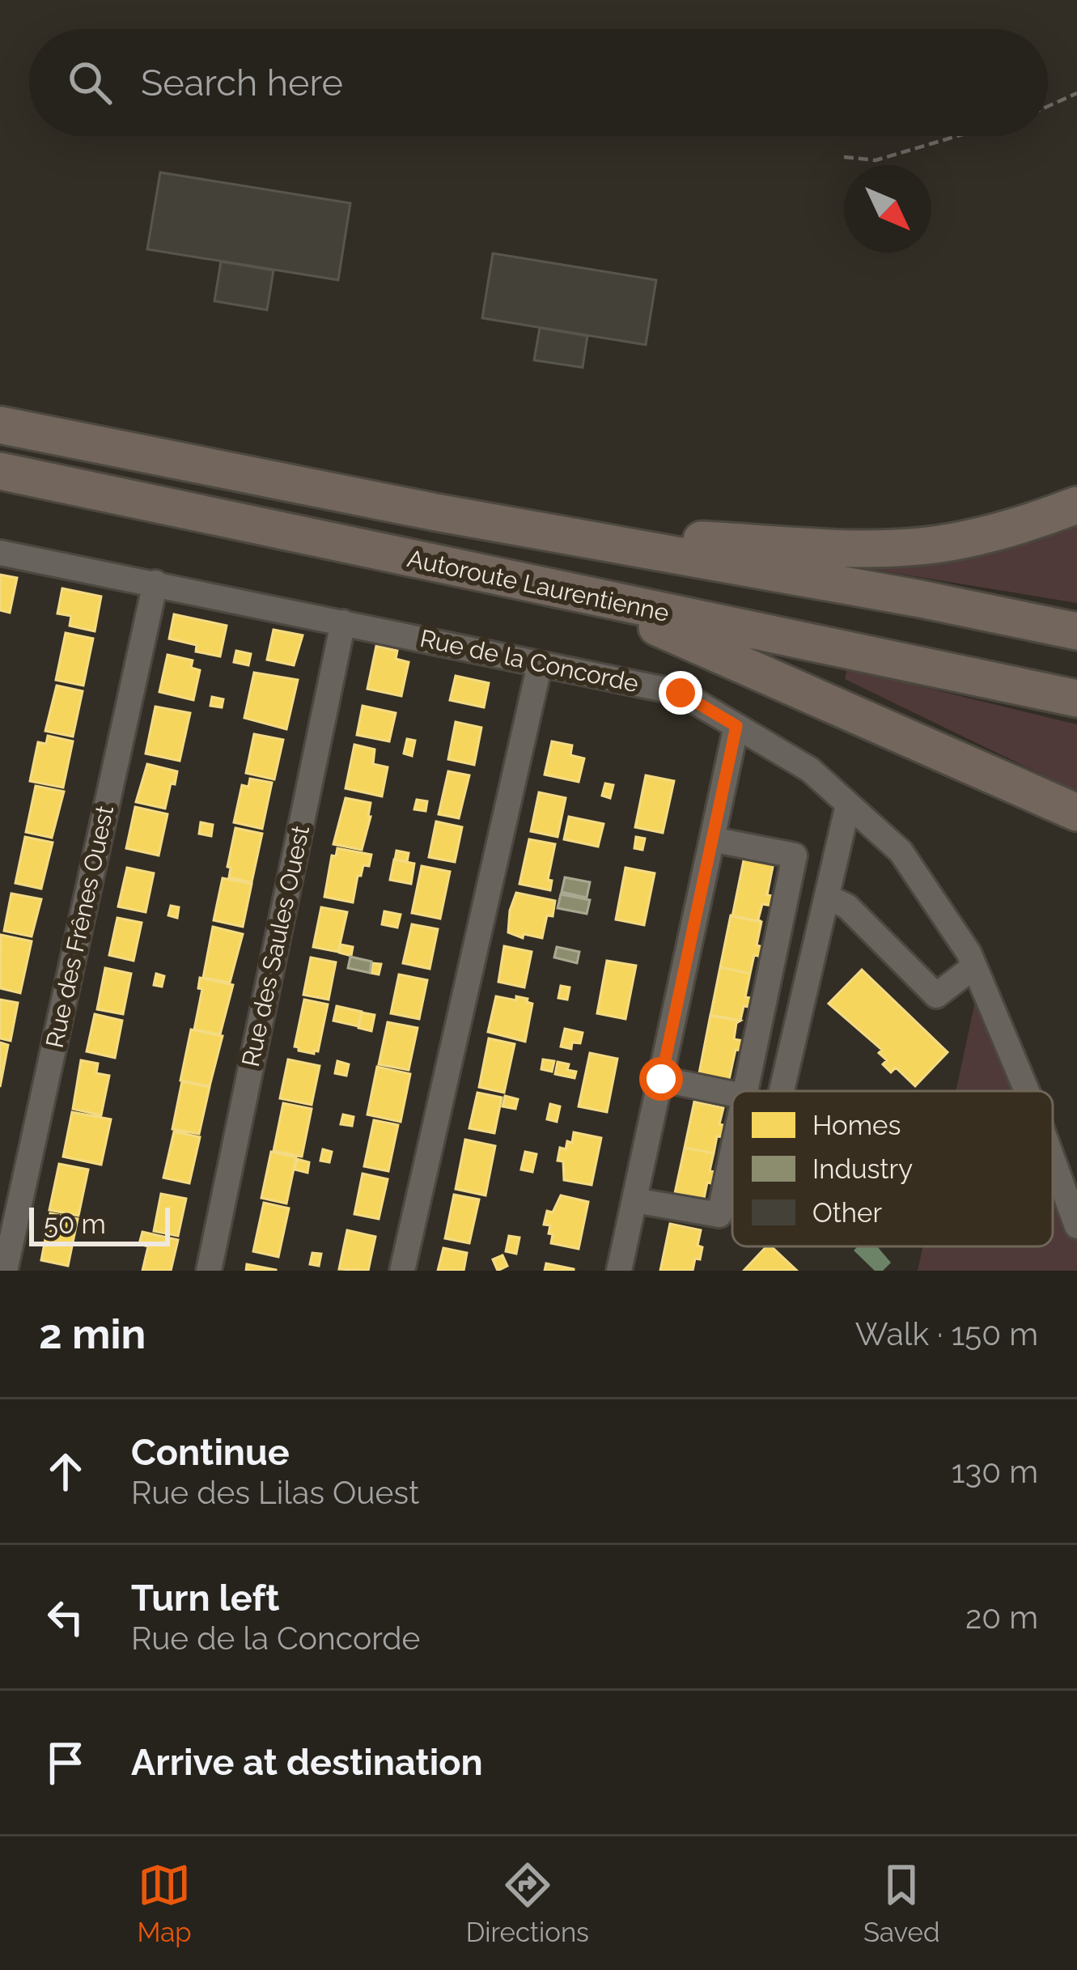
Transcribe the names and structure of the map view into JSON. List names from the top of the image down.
{
  "streets": {
    "highway": ["Autoroute Laurentienne"],
    "street": ["Rue de la Concorde", "Rue des Frênes Ouest", "Rue des Saules Ouest"]
  },
  "crossings": [
    ["Rue de la Concorde", "Rue des Frênes Ouest"],
    ["Rue de la Concorde", "Rue des Saules Ouest"]
  ],
  "legend": ["Homes", "Industry", "Other"],
  "scale_bar": "50 m",
  "north": "bottom right",
  "page": {
    "search": "Search here",
    "scale": "50 m",
    "heading": ["2 min", "Walk · 150 m"],
    "list": [
      ["Continue", "Rue des Lilas Ouest", "130 m"],
      ["Turn left", "Rue de la Concorde", "20 m"],
      "Arrive at destination"
    ],
    "nav": ["Map", "Directions", "Saved"]
  }
}
